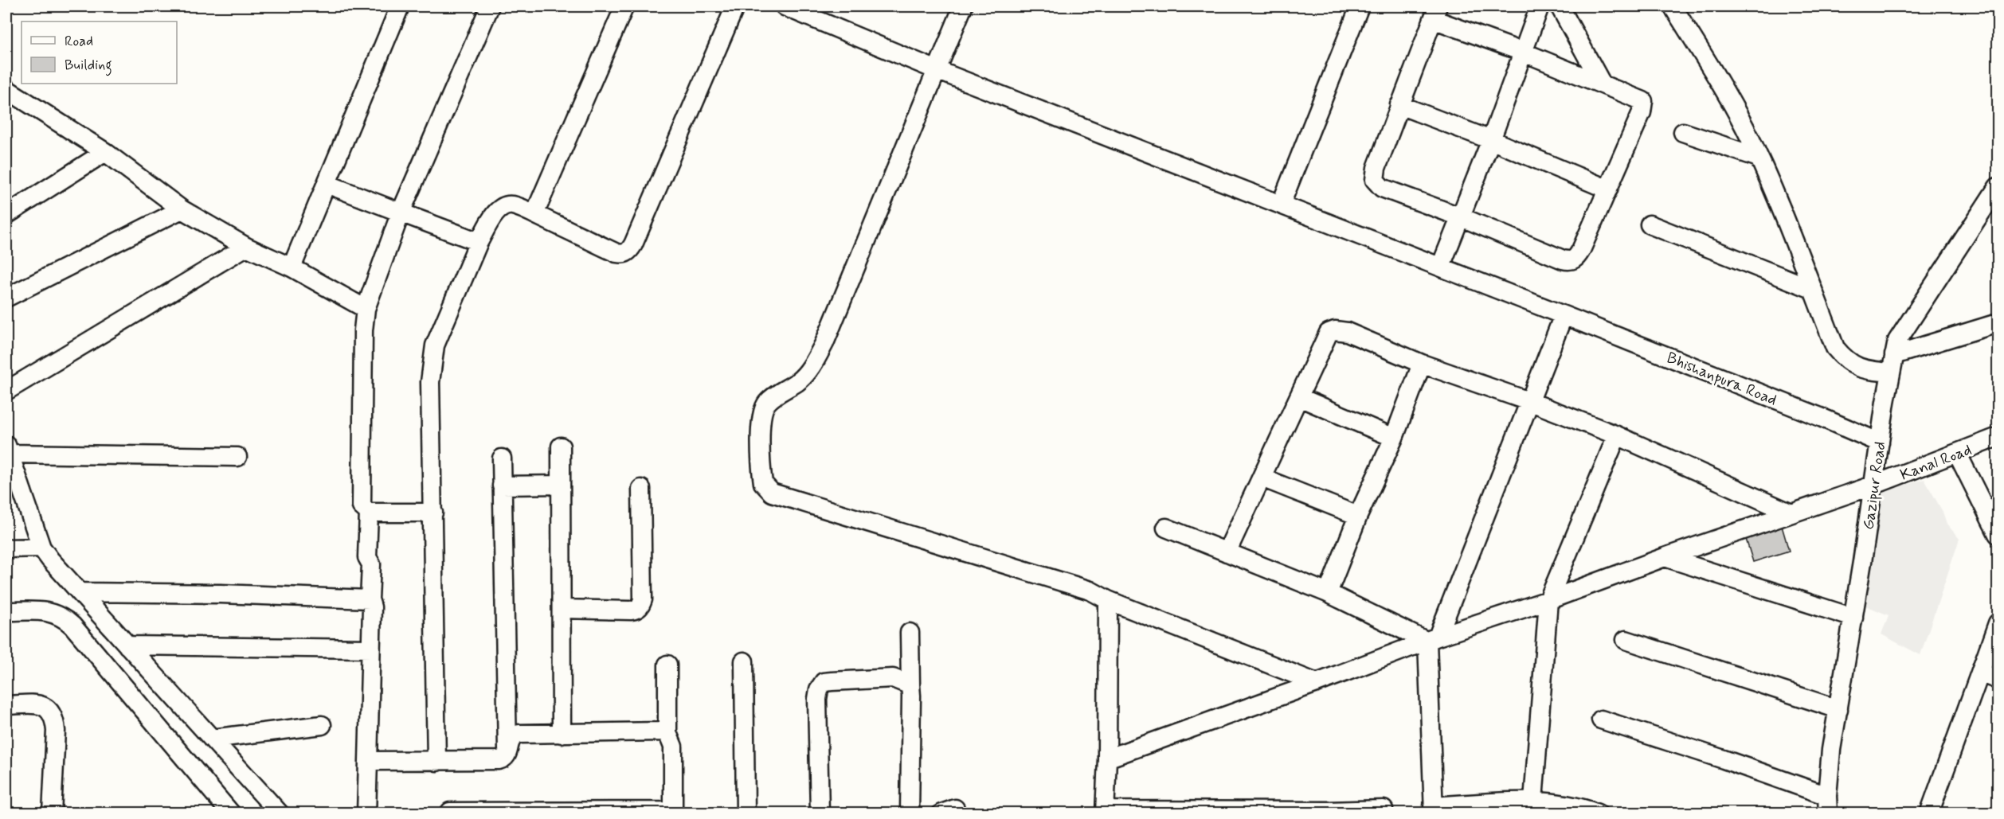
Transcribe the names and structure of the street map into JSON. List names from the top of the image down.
{
  "streets": {
    "street": ["Bhishanpura Road", "Kanal Road", "Gazipur Road"]
  },
  "crossings": [
    ["Bhishanpura Road", "Gazipur Road"],
    ["Kanal Road", "Gazipur Road"]
  ],
  "legend": ["Road", "Building"]
}
